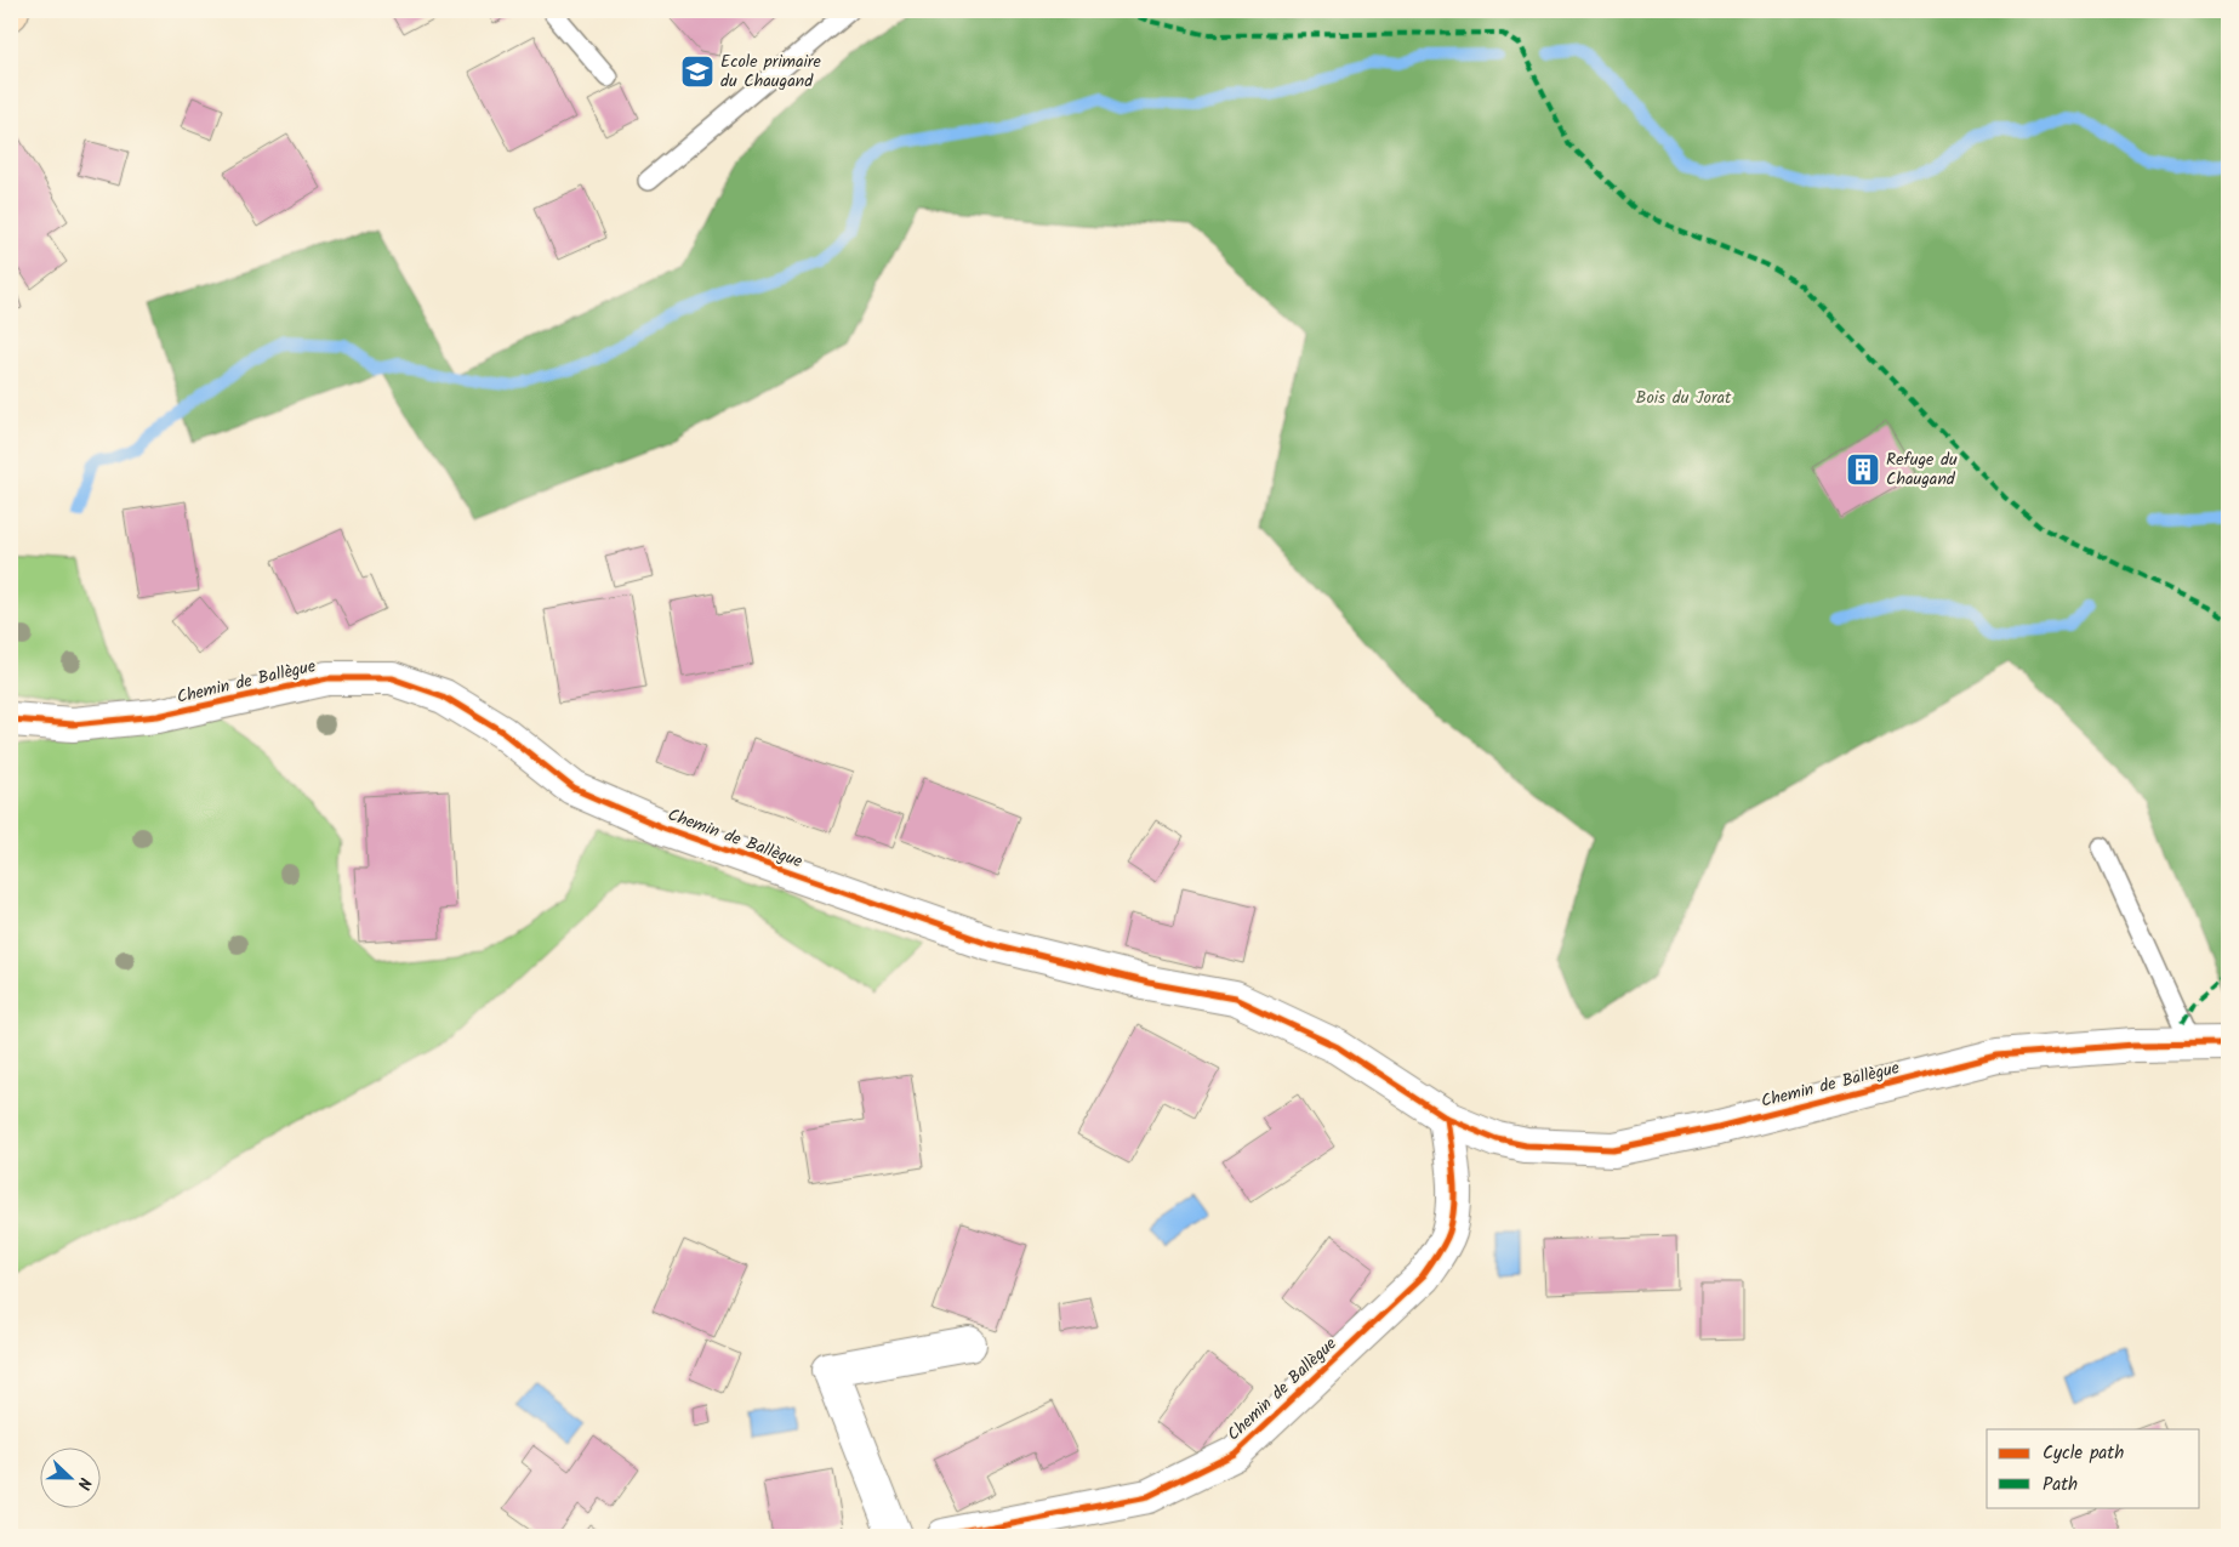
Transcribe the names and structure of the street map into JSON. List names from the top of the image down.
{
  "streets": {
    "street": ["Chemin de Ballègue"]
  },
  "parks": ["Bois du Jorat"],
  "places": {
    "school or university": ["Ecole primaire du Chaugand"],
    "building": ["Refuge du Chaugand"]
  },
  "legend": ["Cycle path", "Path"],
  "north": "right"
}
